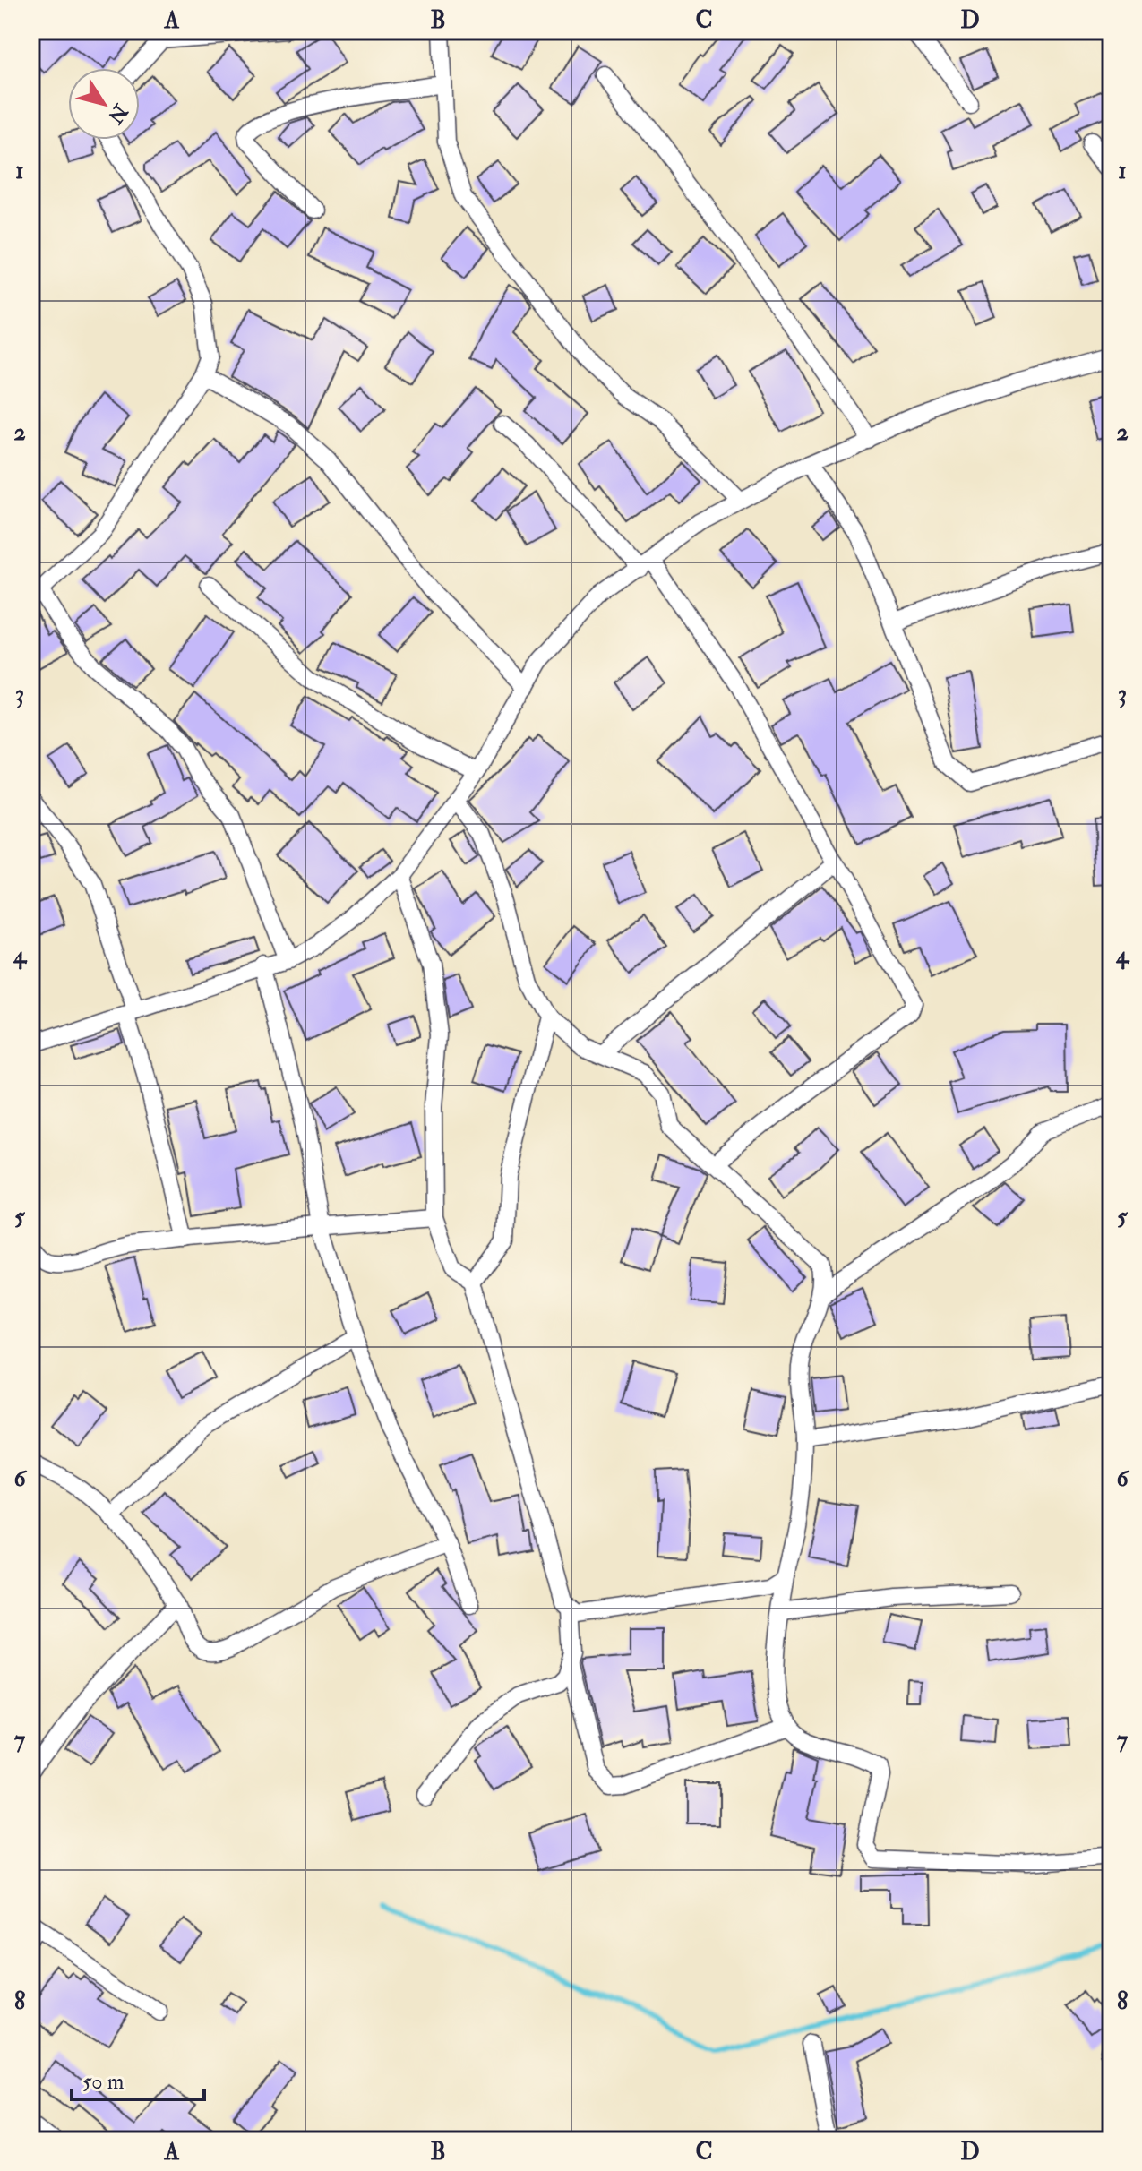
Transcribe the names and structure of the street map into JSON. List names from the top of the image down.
{
  "scale_bar": "50 m",
  "north": "bottom right",
  "grid": {
    "columns": [
      "A",
      "B",
      "C",
      "D"
    ],
    "rows": [
      "1",
      "2",
      "3",
      "4",
      "5",
      "6",
      "7",
      "8"
    ]
  }
}
